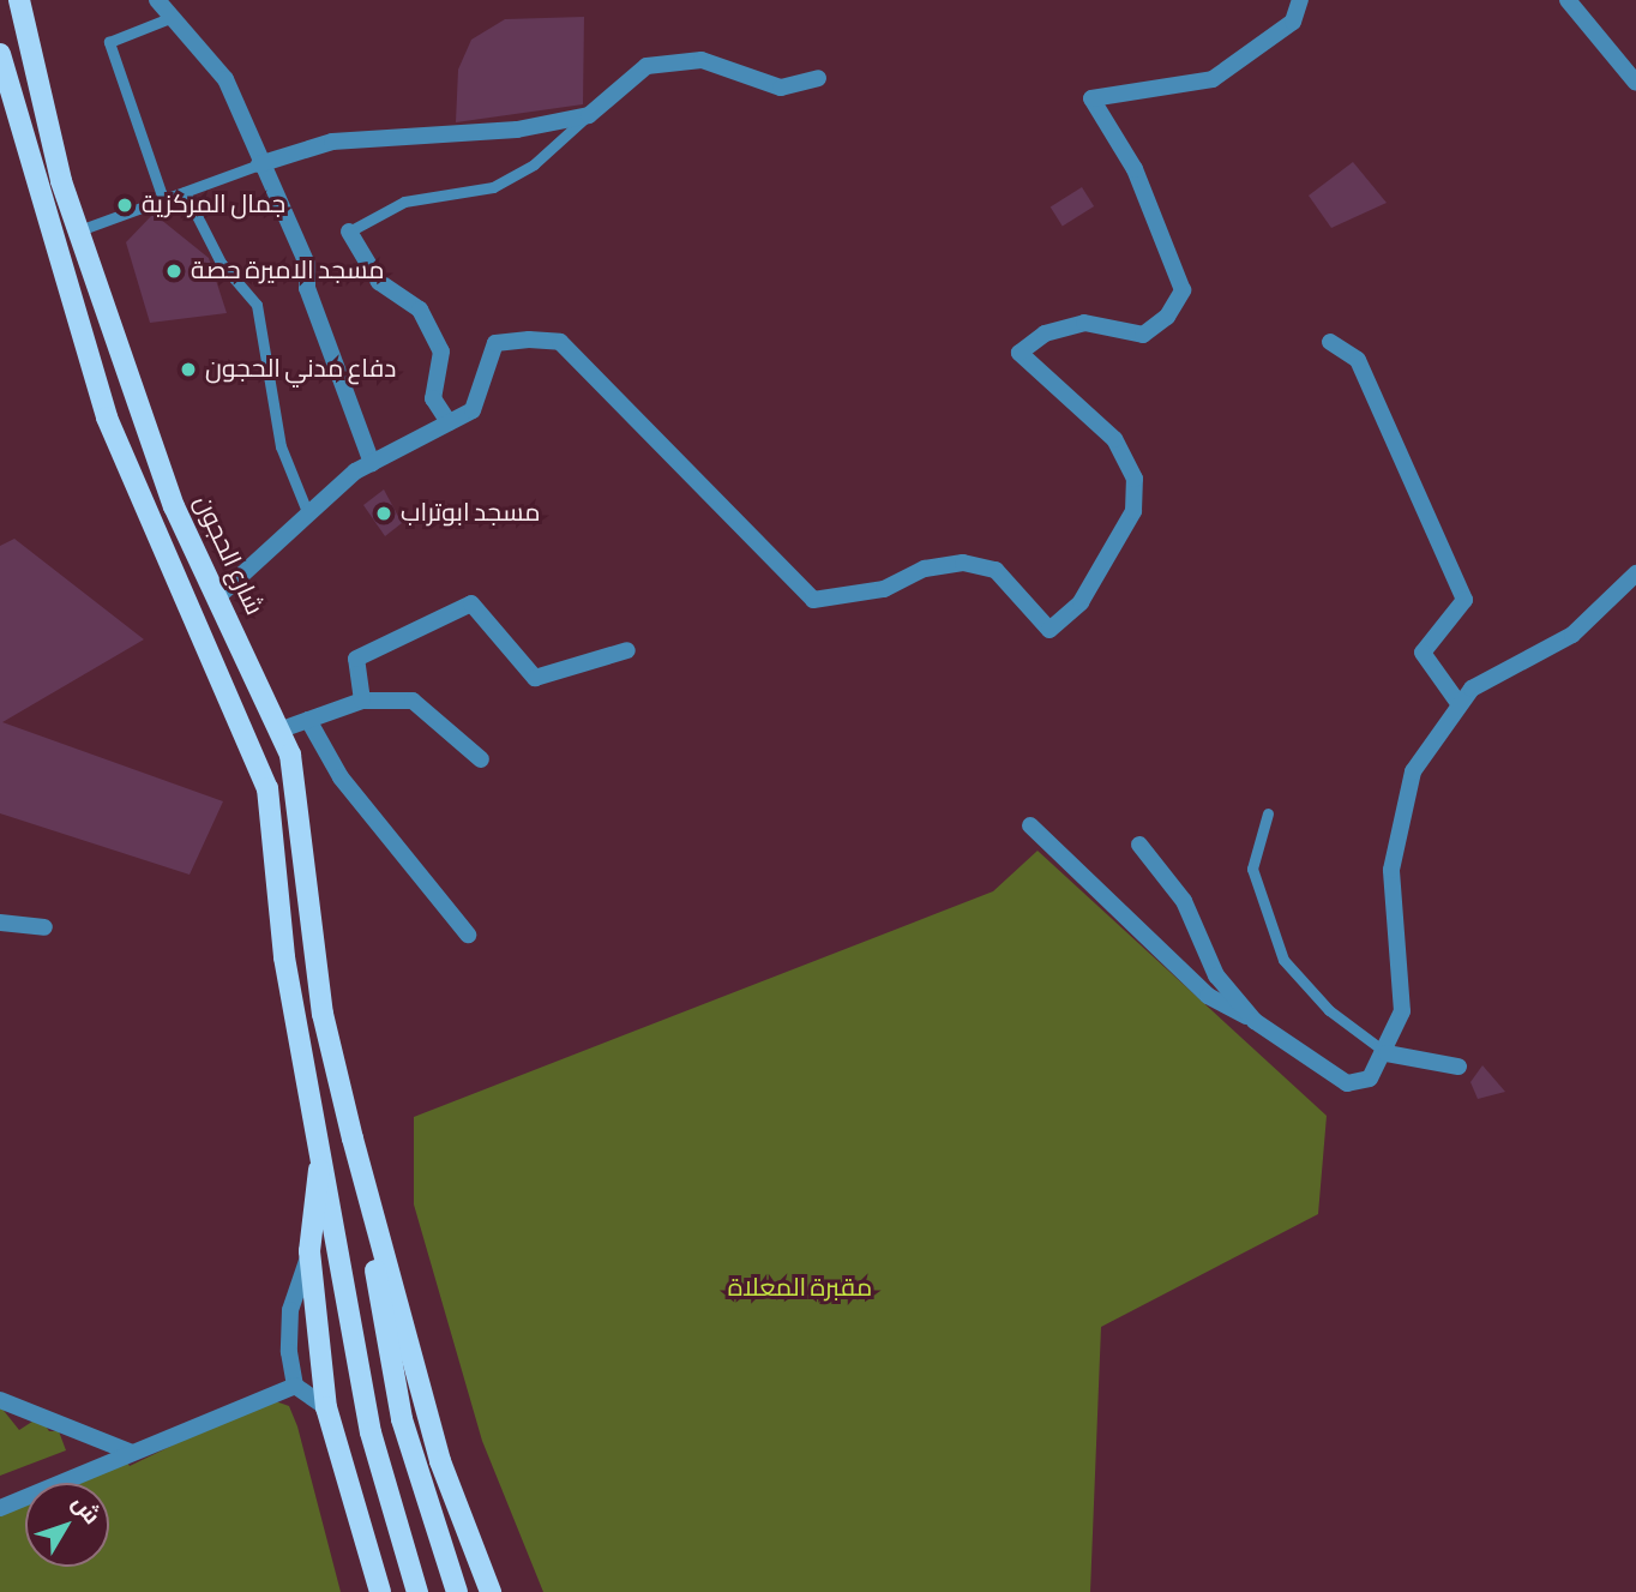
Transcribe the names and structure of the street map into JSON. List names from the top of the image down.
{
  "streets": {
    "main road": ["شارع الحجون"]
  },
  "parks": ["مقبرة المعلاة"],
  "places": [
    "جمال المركزية",
    "مسجد الاميرة حصة",
    "دفاع مدني الحجون",
    "مسجد ابوتراب"
  ],
  "north": "top right"
}
